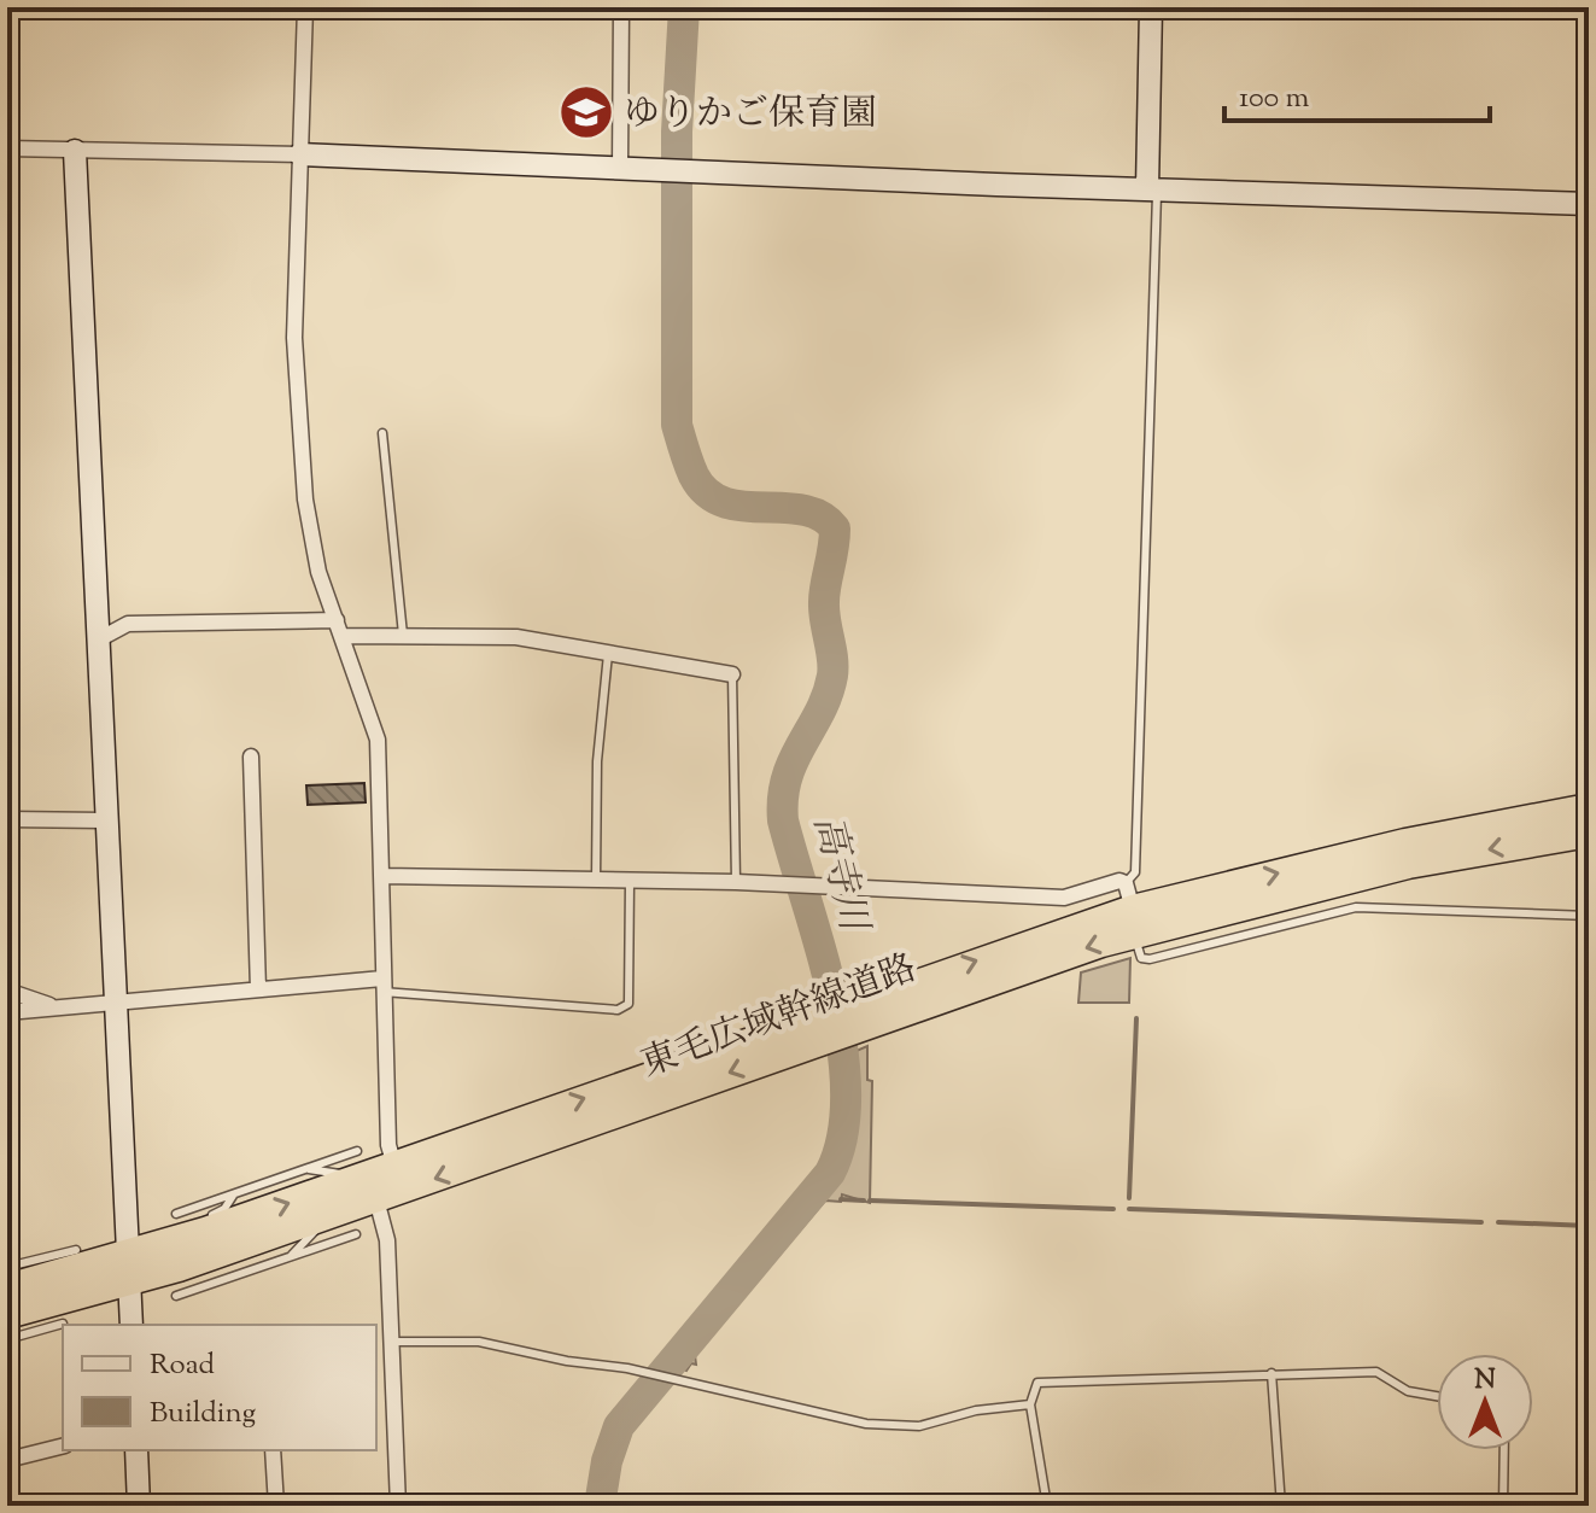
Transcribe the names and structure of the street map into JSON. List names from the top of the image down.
{
  "streets": {
    "highway": ["東毛広域幹線道路"]
  },
  "water": ["高寺川"],
  "places": {
    "school or university": ["ゆりかご保育園"]
  },
  "legend": ["Road", "Building"],
  "scale_bar": "100 m",
  "north": "top"
}
